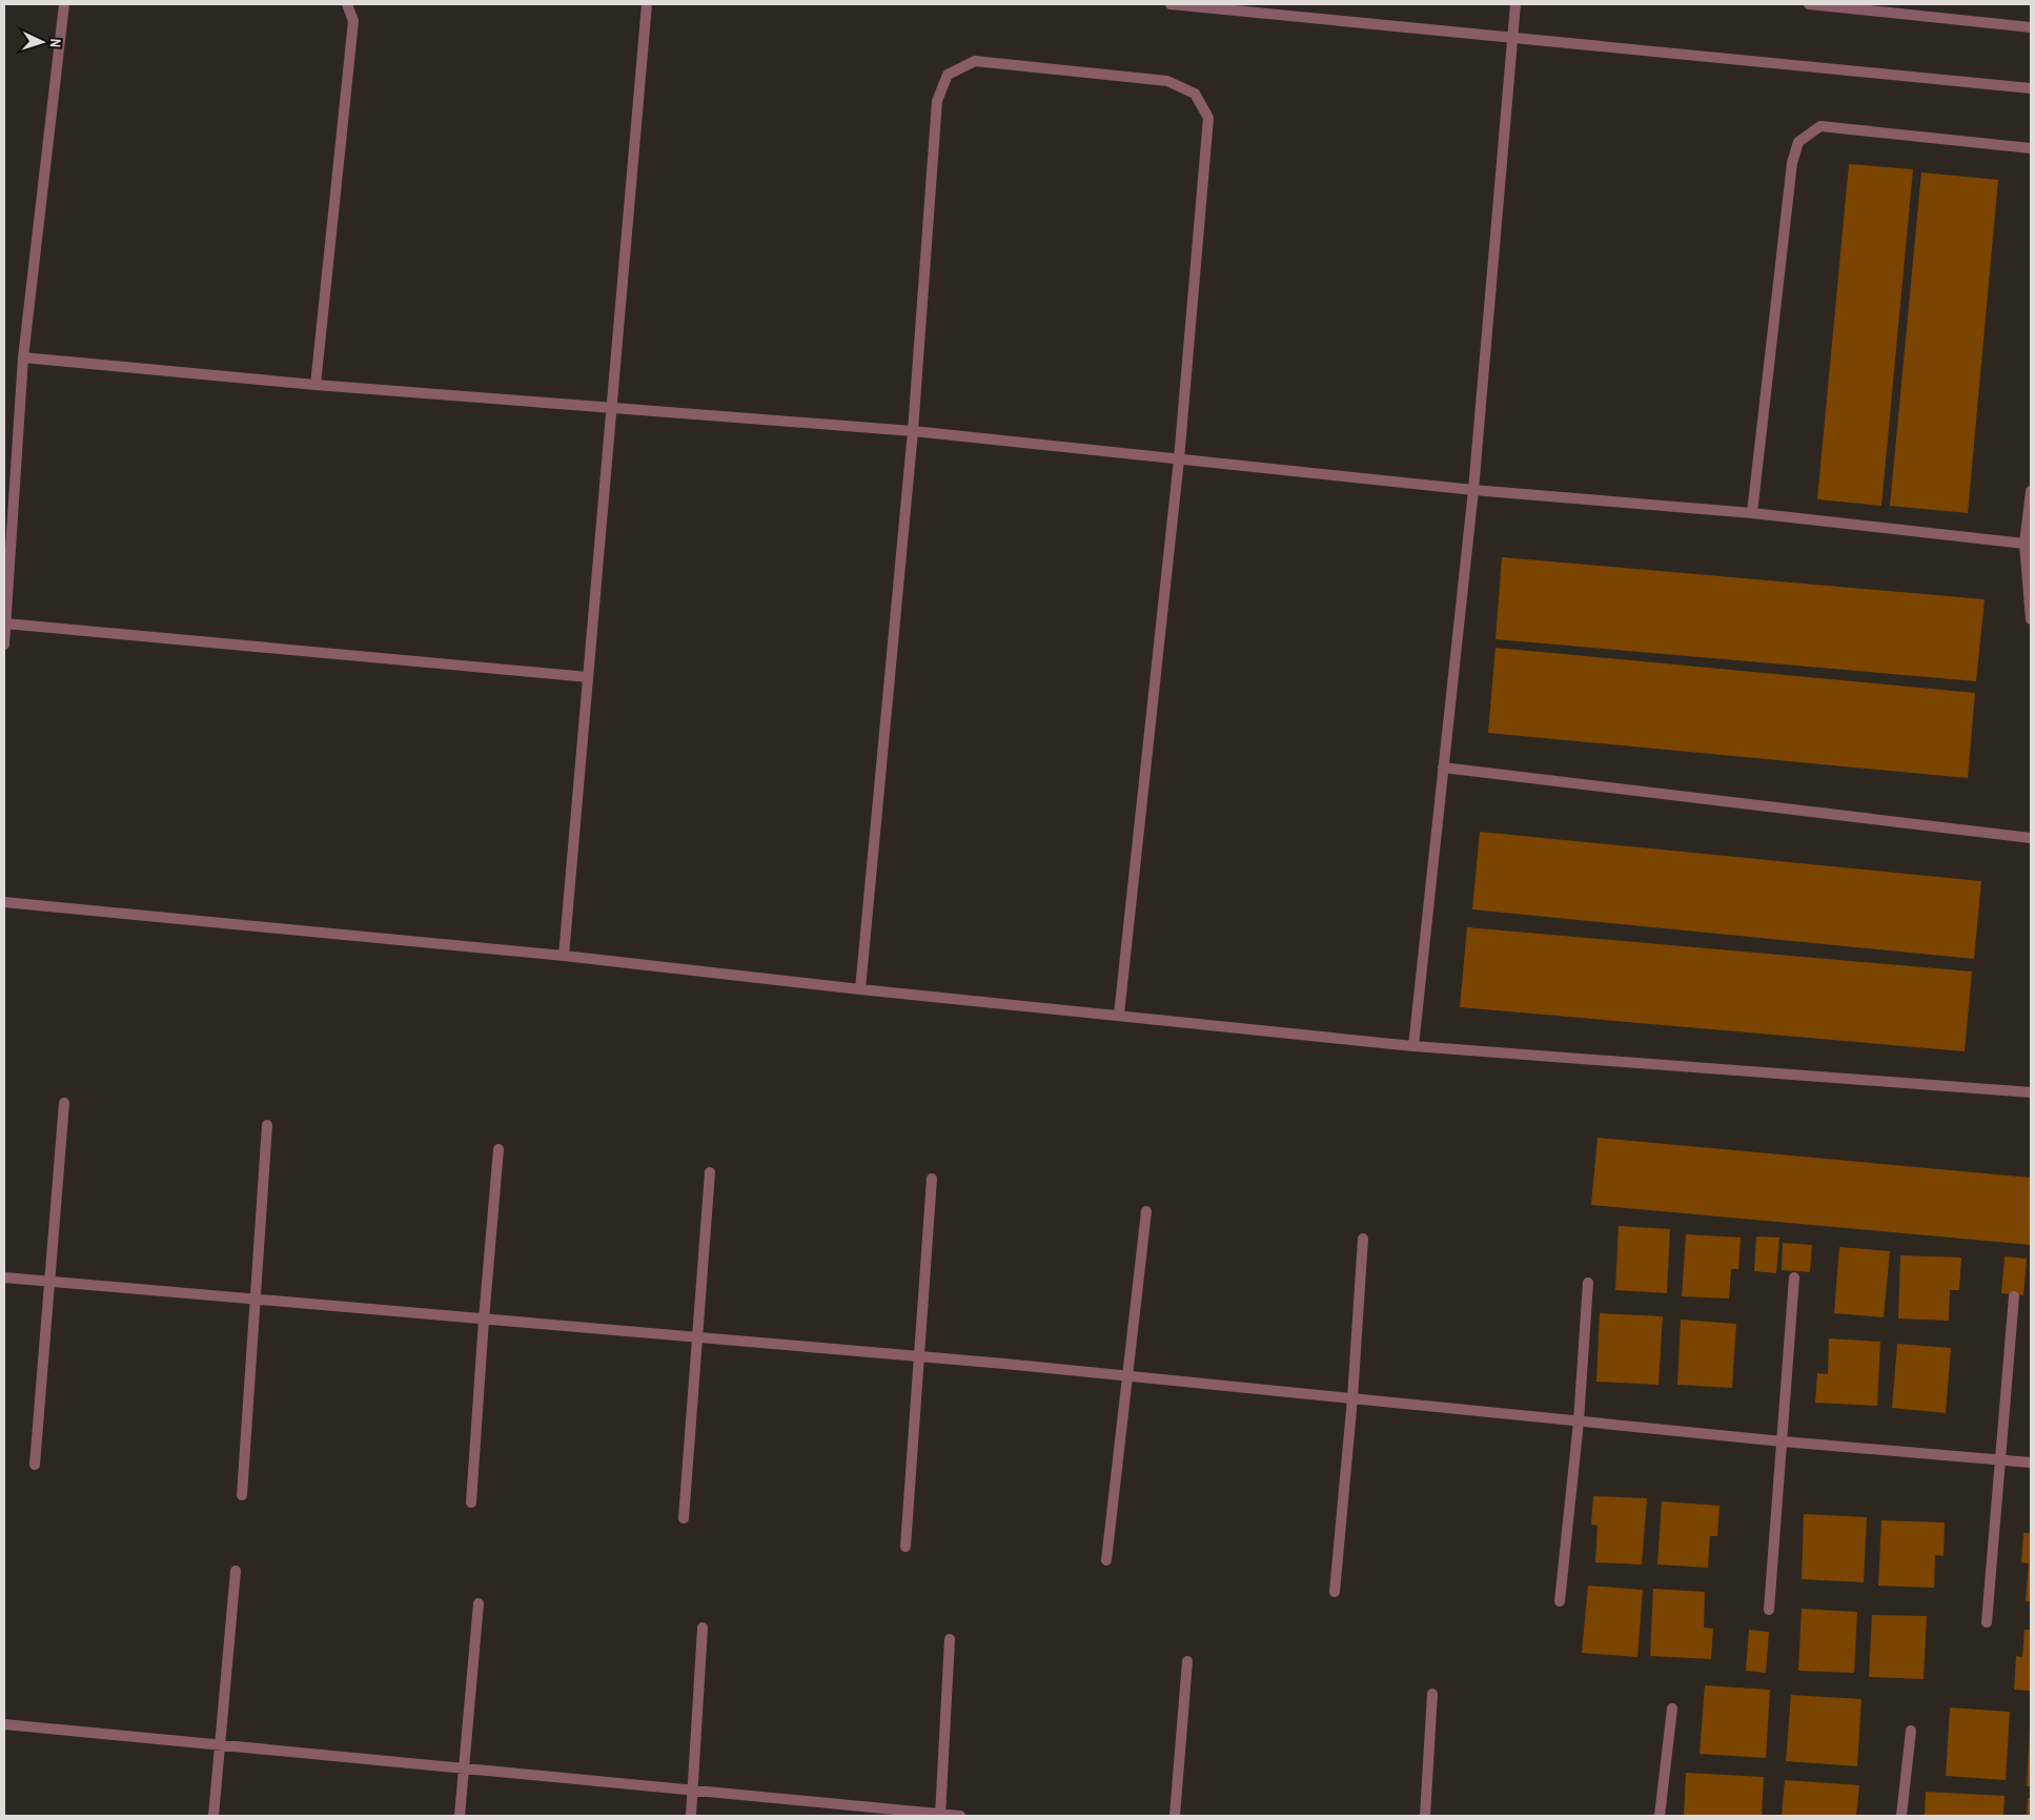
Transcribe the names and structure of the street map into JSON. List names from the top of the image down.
{
  "north": "right"
}
